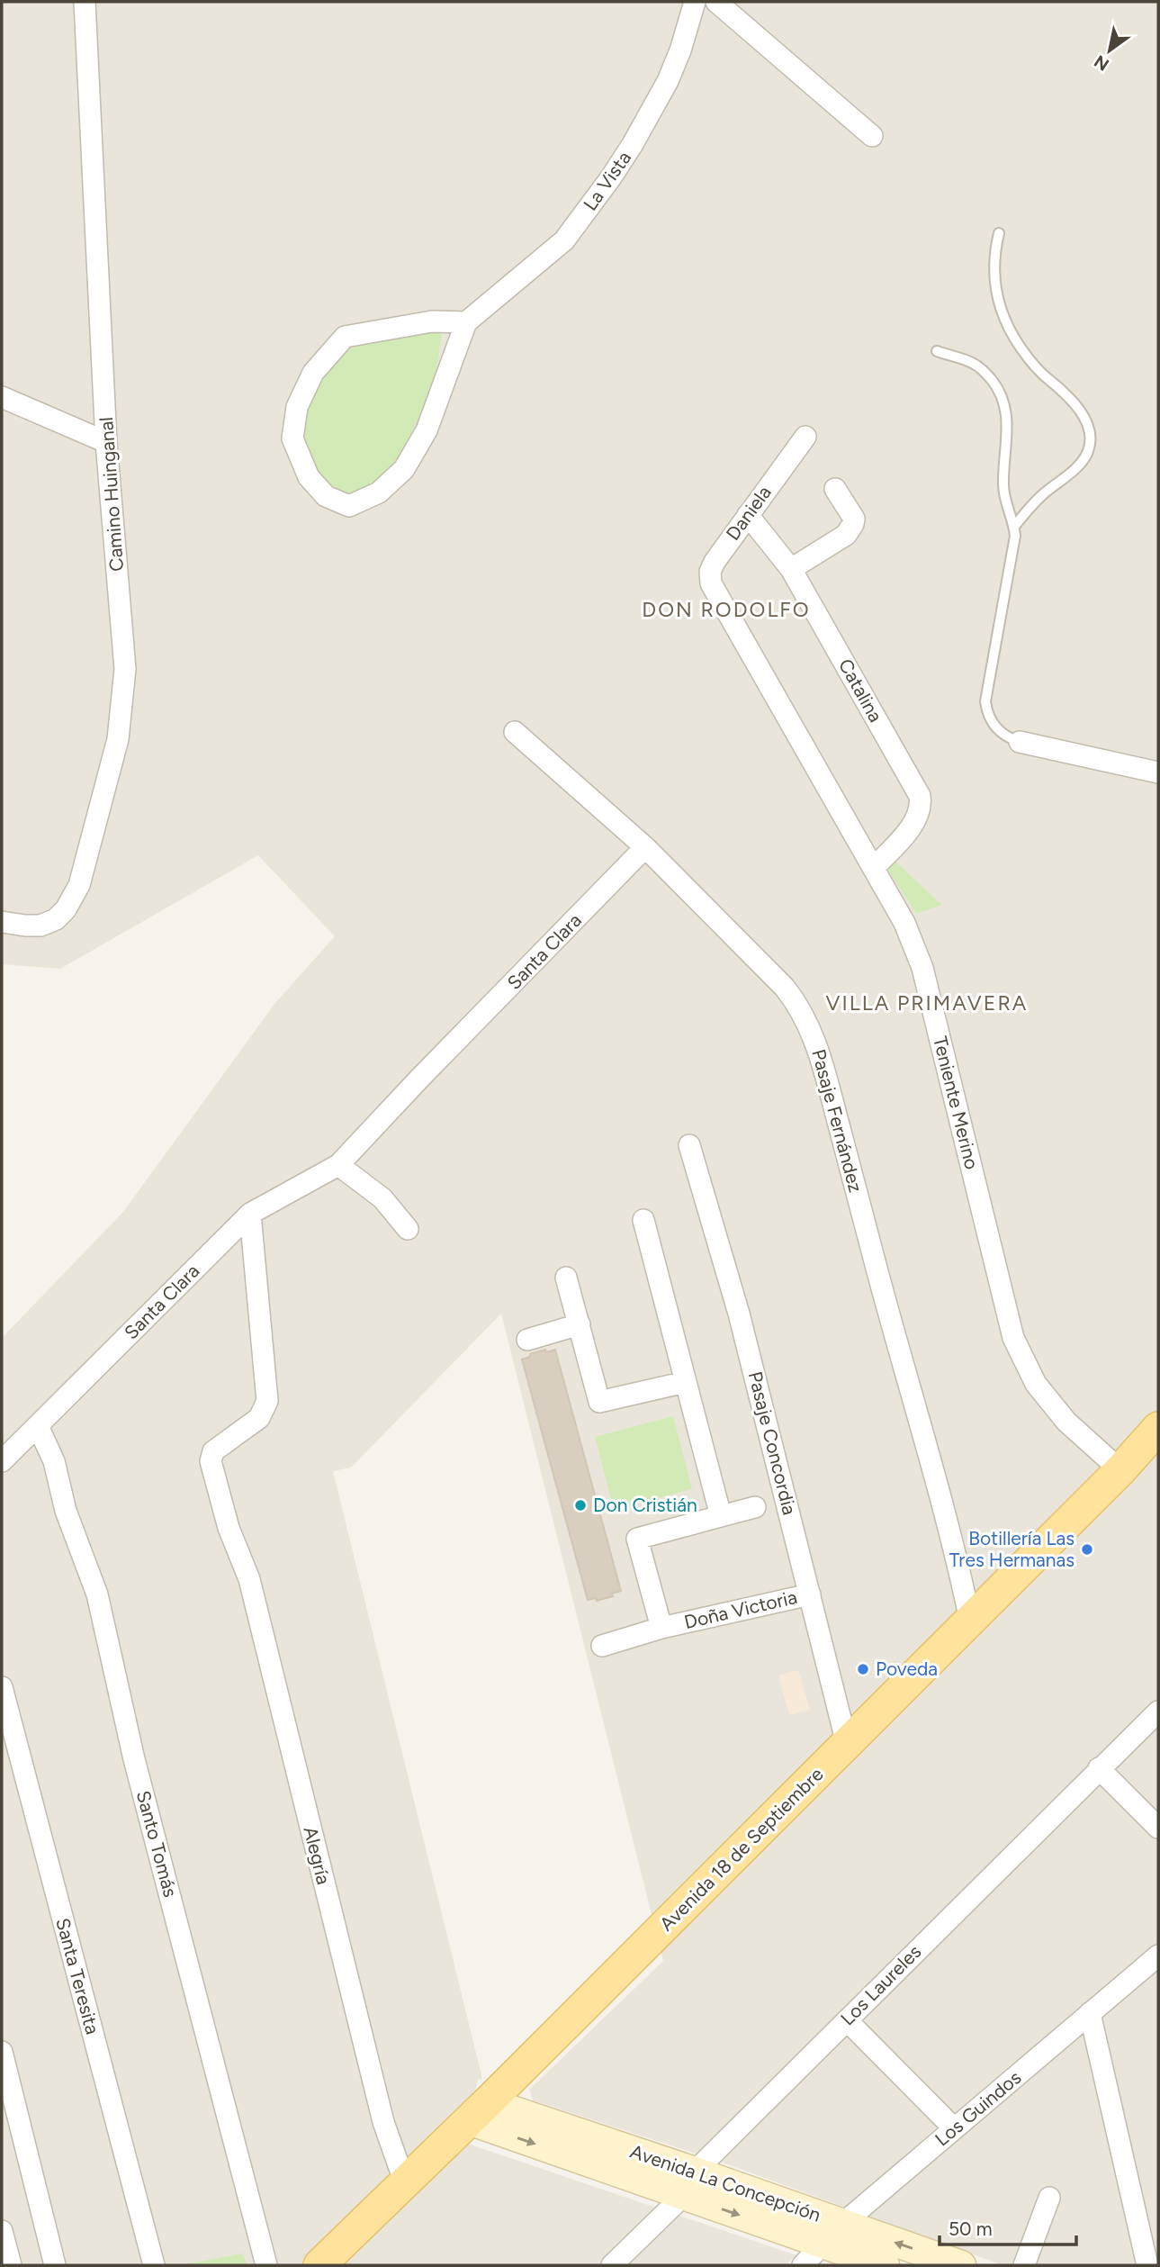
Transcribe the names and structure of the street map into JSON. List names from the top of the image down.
{
  "streets": {
    "main road": ["Avenida 18 de Septiembre"],
    "street": [
      "La Vista",
      "Camino Huinganal",
      "Daniela",
      "Catalina",
      "Santa Clara",
      "Teniente Merino",
      "Pasaje Fernández",
      "Pasaje Concordia",
      "Doña Victoria",
      "Santo Tomás",
      "Alegría",
      "Santa Teresita",
      "Los Laureles",
      "Los Guindos",
      "Avenida La Concepción"
    ]
  },
  "crossings": [
    ["Daniela", "Catalina"],
    ["Daniela", "Teniente Merino"],
    ["Catalina", "Teniente Merino"],
    ["Santa Clara", "Pasaje Fernández"],
    ["Santa Clara", "Santo Tomás"],
    ["Santa Clara", "Alegría"],
    ["Teniente Merino", "Avenida 18 de Septiembre"],
    ["Pasaje Fernández", "Avenida 18 de Septiembre"],
    ["Pasaje Concordia", "Doña Victoria"],
    ["Pasaje Concordia", "Avenida 18 de Septiembre"],
    ["Avenida 18 de Septiembre", "Alegría"],
    ["Avenida 18 de Septiembre", "Avenida La Concepción"],
    ["Los Laureles", "Avenida La Concepción"],
    ["Los Guindos", "Avenida La Concepción"]
  ],
  "districts": ["DON RODOLFO", "VILLA PRIMAVERA"],
  "places": ["Don Cristián", "Botillería Las Tres Hermanas", "Poveda"],
  "scale_bar": "50 m",
  "north": "bottom left"
}
